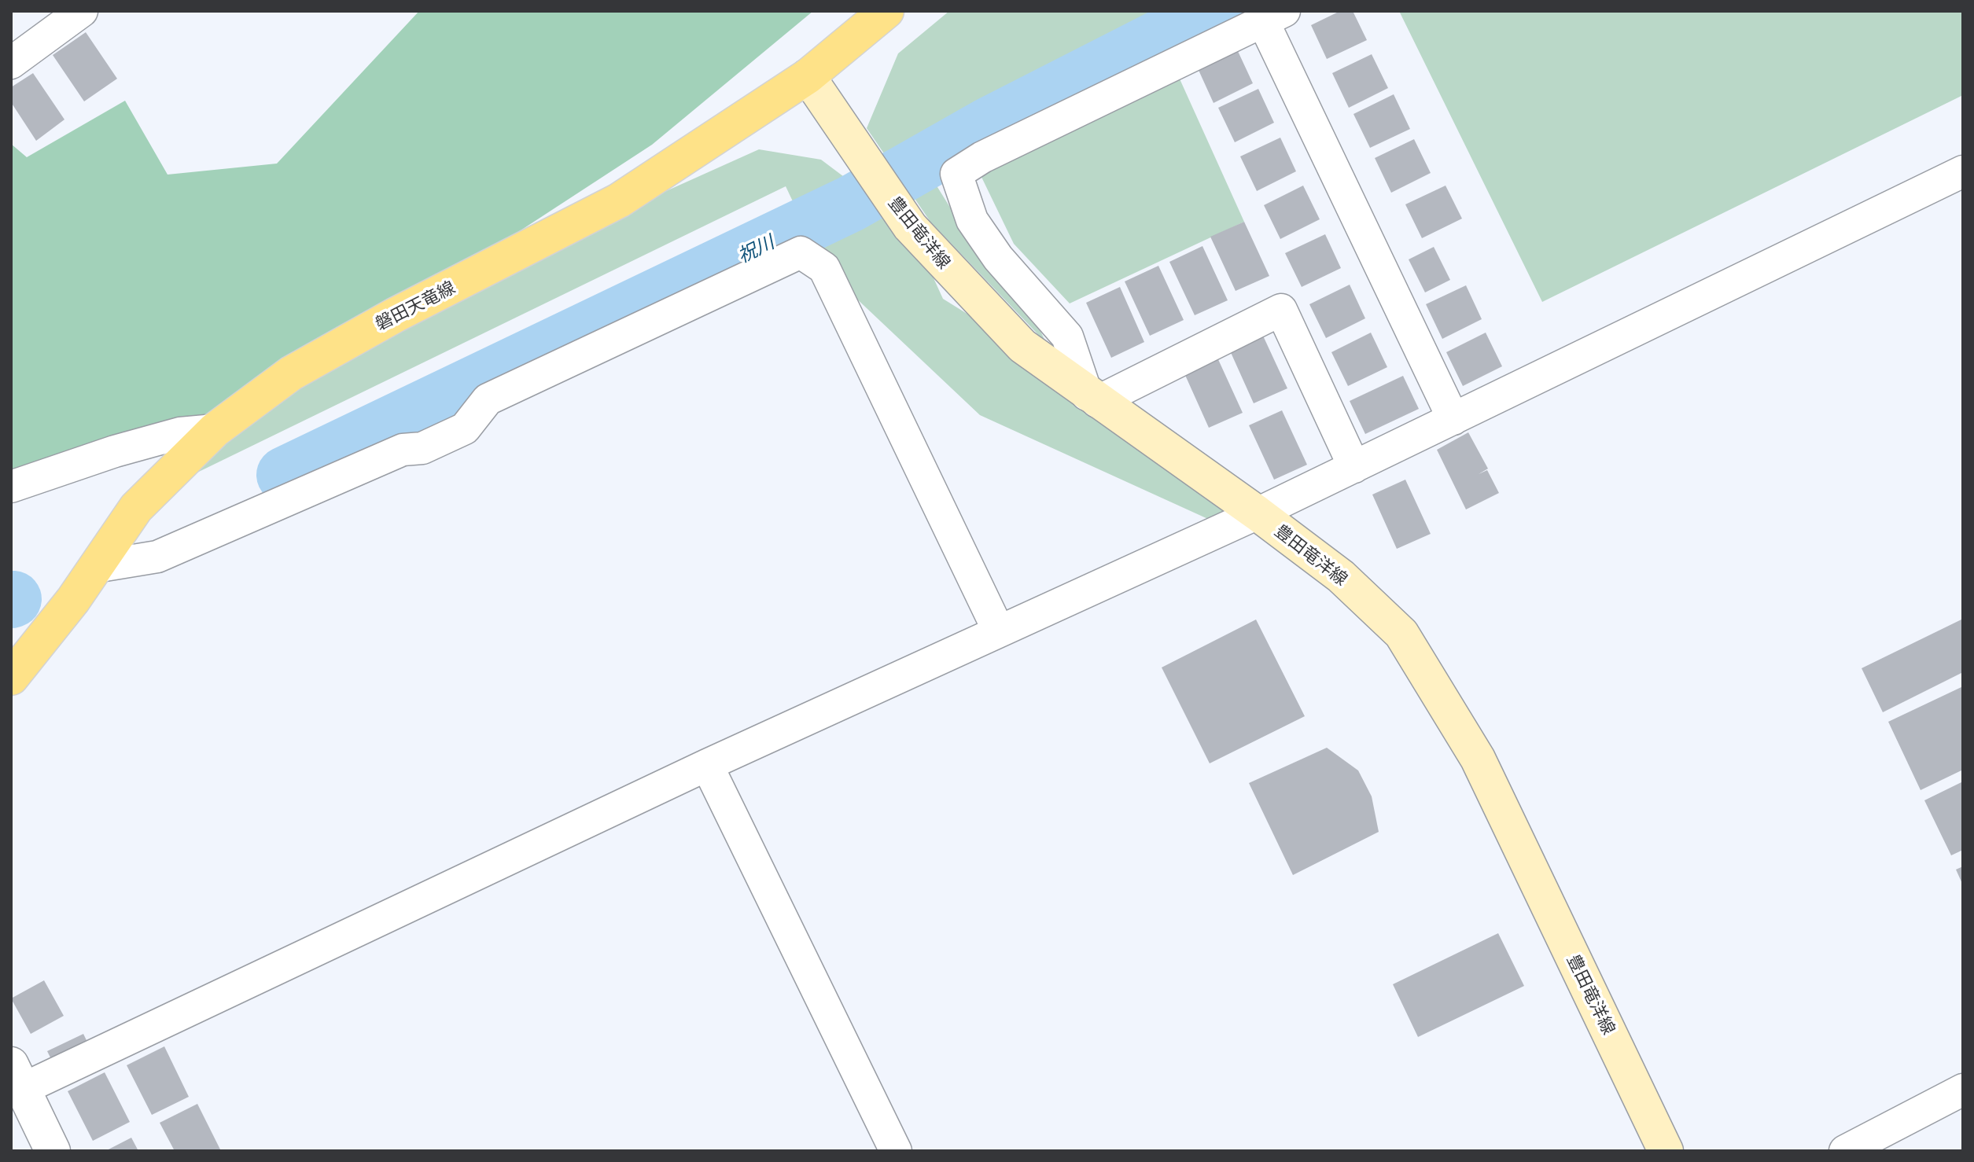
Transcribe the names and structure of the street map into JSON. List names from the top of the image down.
{
  "streets": {
    "main road": ["豊田竜洋線", "磐田天竜線"]
  },
  "crossings": [
    ["豊田竜洋線", "磐田天竜線"]
  ],
  "water": ["祝川"]
}
